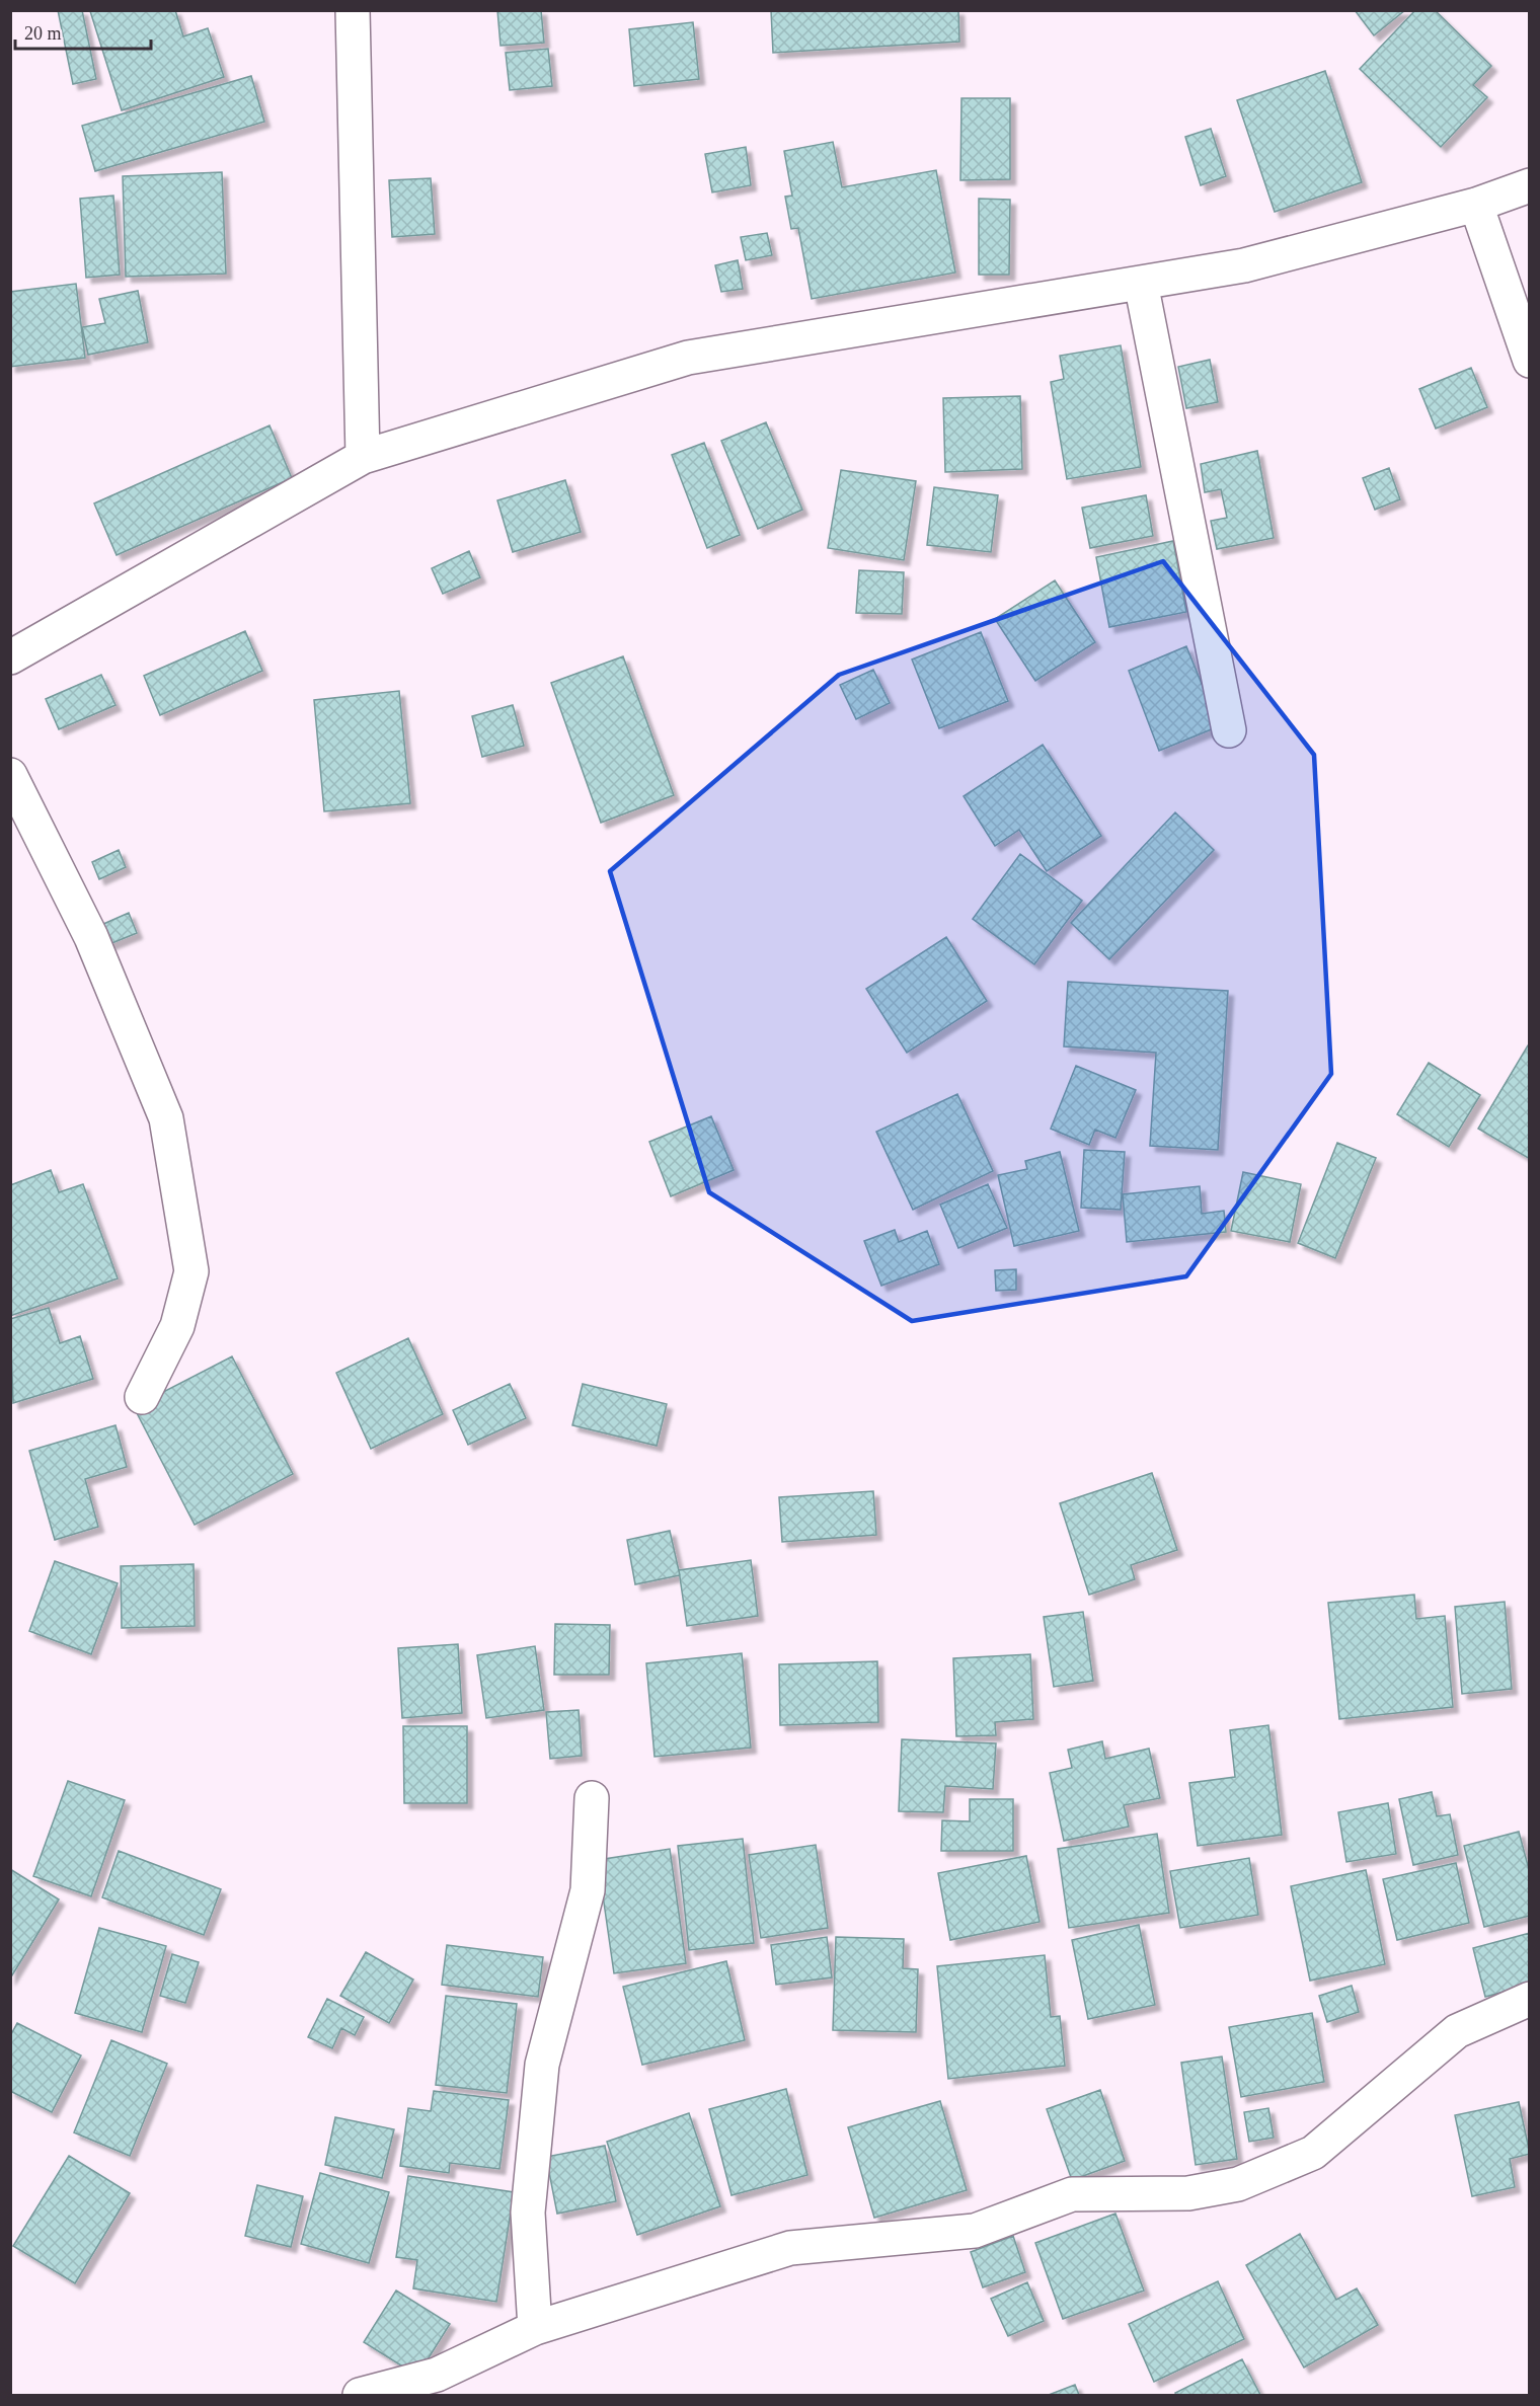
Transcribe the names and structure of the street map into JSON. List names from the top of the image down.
{
  "scale_bar": "20 m"
}
